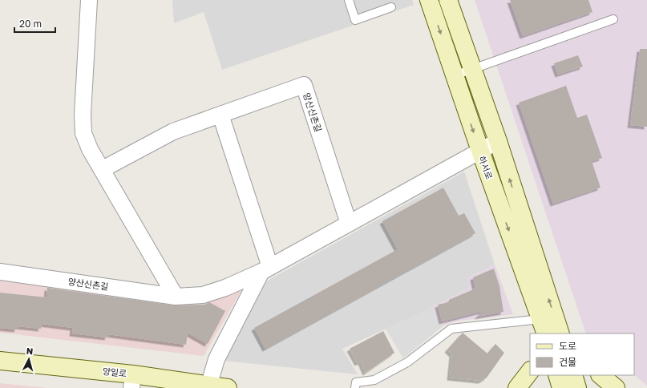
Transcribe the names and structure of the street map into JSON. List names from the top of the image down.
{
  "streets": {
    "main road": ["하서로", "양일로"],
    "street": ["양산신촌길"]
  },
  "crossings": [
    ["양산신촌길", "하서로"]
  ],
  "legend": ["도로", "건물"],
  "scale_bar": "20 m",
  "north": "top"
}
